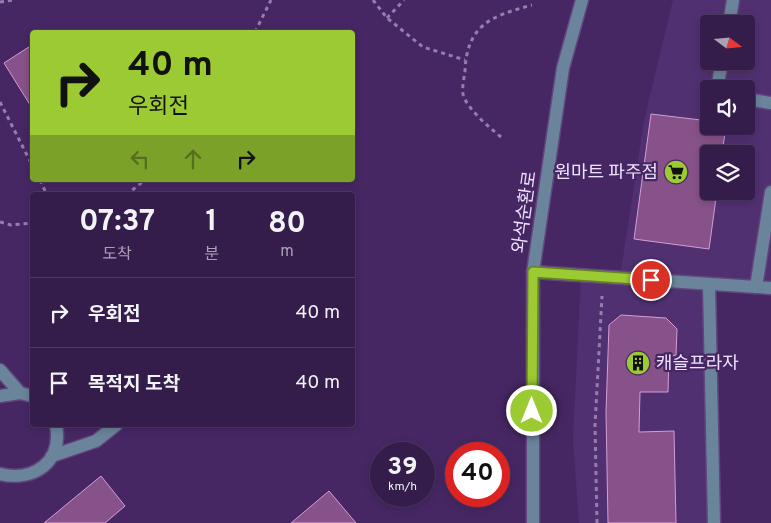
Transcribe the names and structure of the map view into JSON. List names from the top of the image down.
{
  "streets": {
    "street": ["와석순환로"]
  },
  "places": {
    "supermarket": ["원마트 파주점"],
    "building": ["캐슬프라자"]
  },
  "north": "right",
  "page": {
    "turn": ["40 m", "우회전"],
    "eta": [
      "07:37",
      "도착",
      "1",
      "분",
      "80",
      "m"
    ],
    "list": [
      {
        "name": "우회전",
        "value": "40 m"
      },
      {
        "name": "목적지 도착",
        "value": "40 m"
      }
    ],
    "speed": "39 km/h",
    "limit": "40"
  }
}
